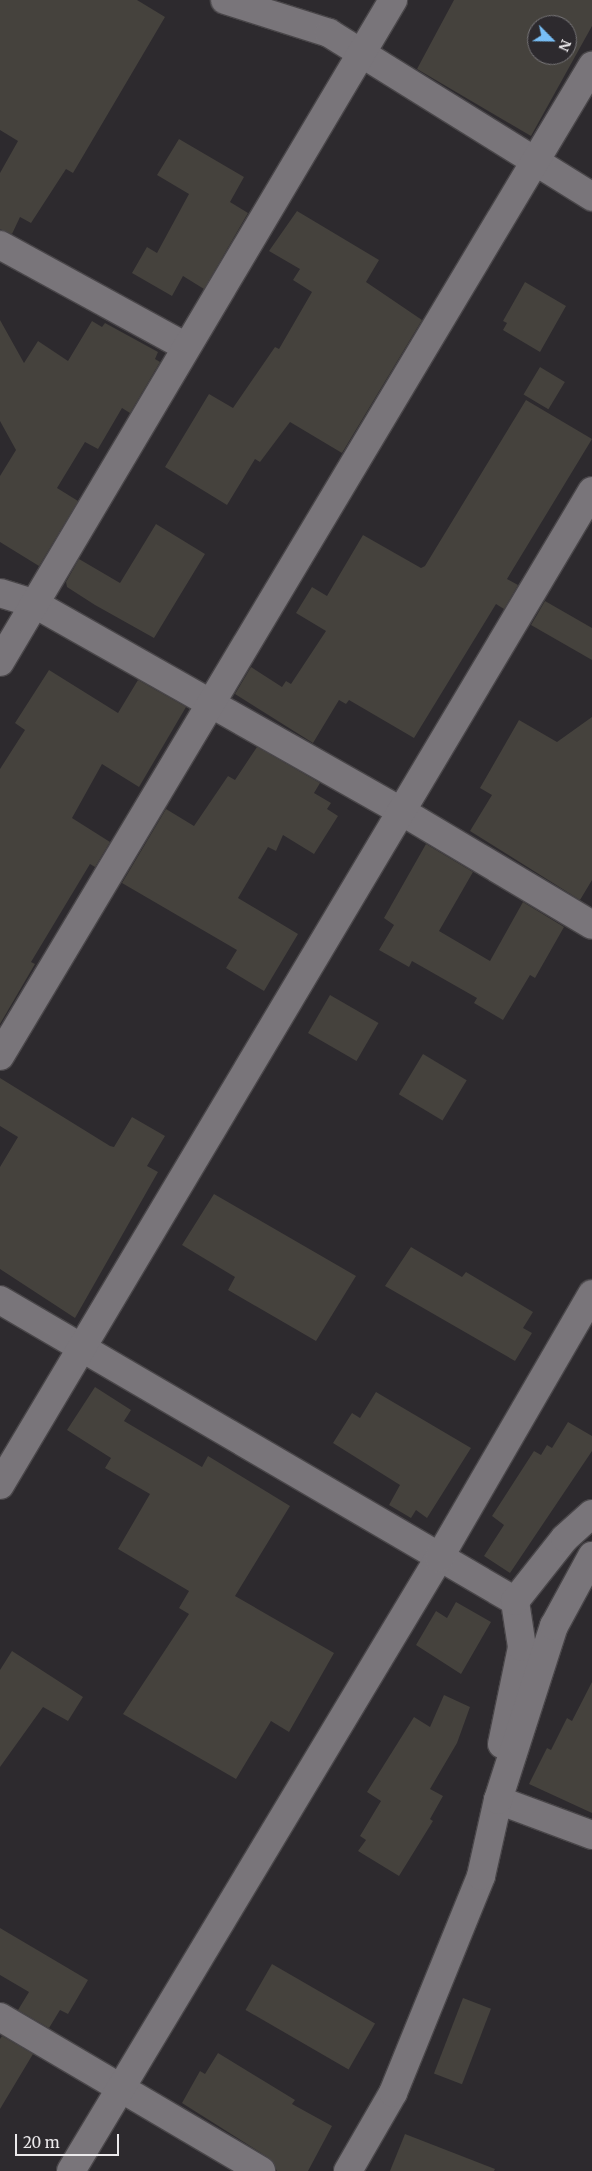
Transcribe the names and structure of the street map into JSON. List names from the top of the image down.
{
  "scale_bar": "20 m",
  "north": "bottom right"
}
